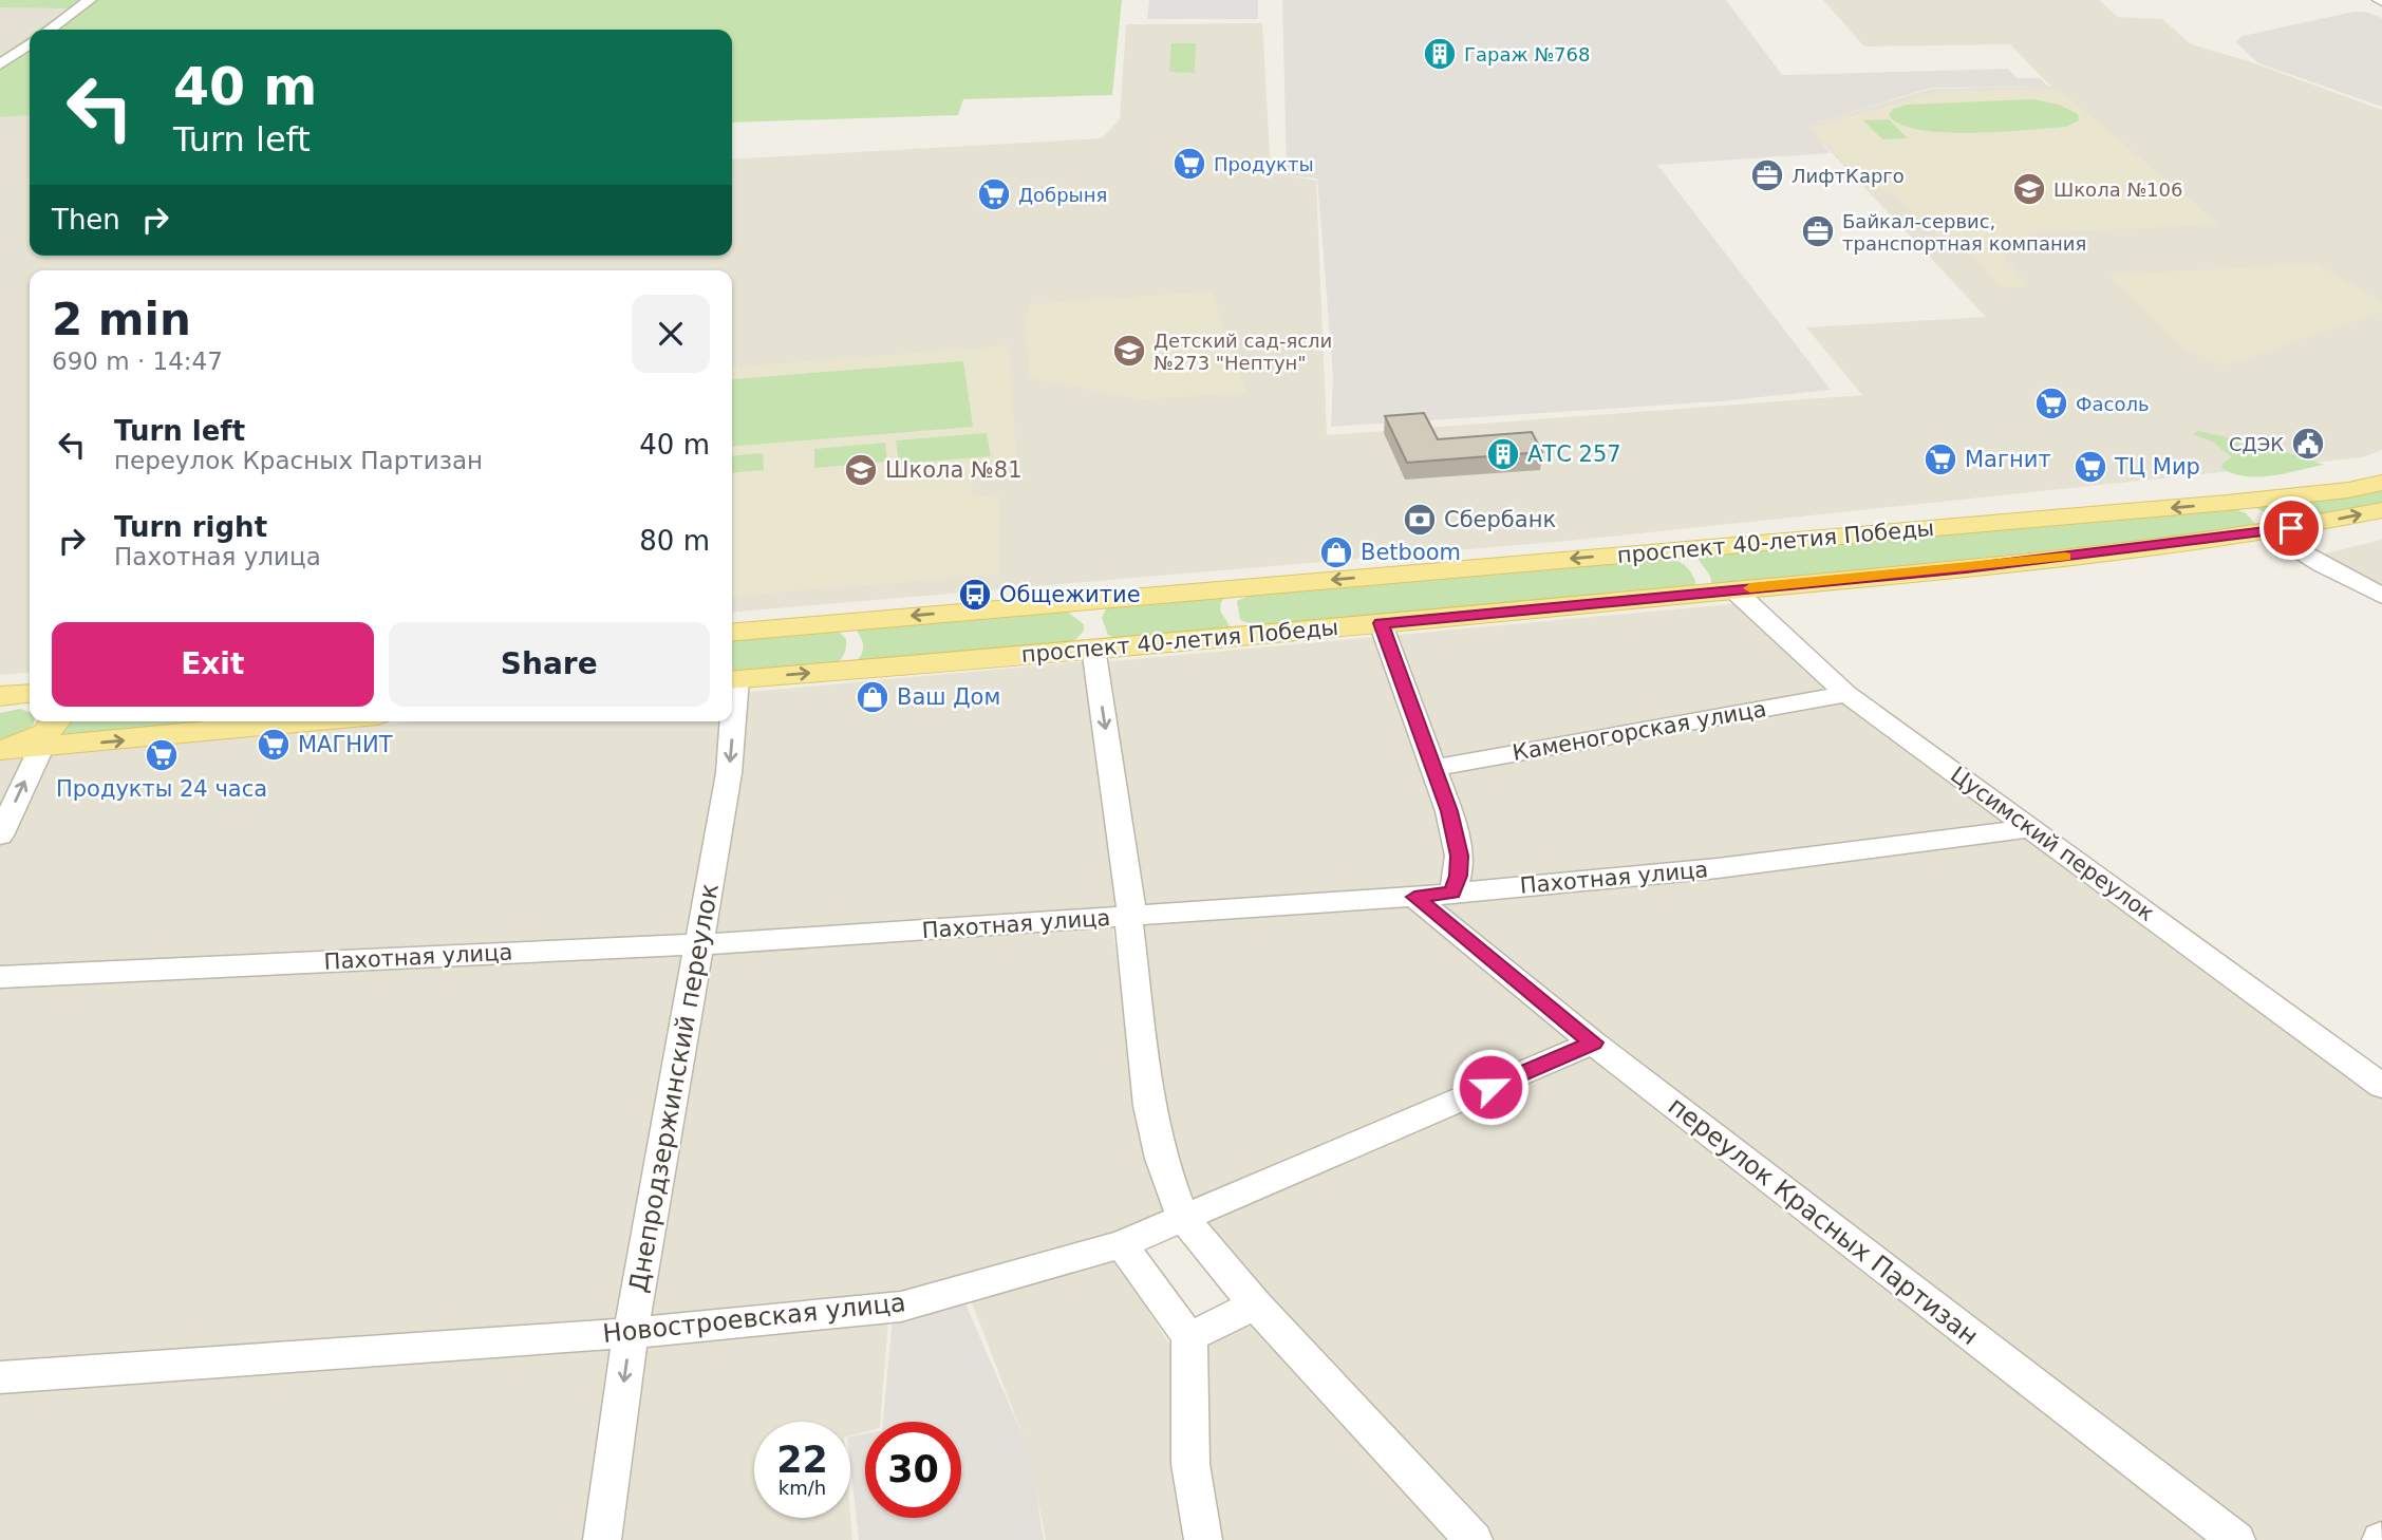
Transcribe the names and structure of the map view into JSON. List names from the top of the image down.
{
  "streets": {
    "main road": ["проспект 40-летия Победы"],
    "street": [
      "Каменогорская улица",
      "Цусимский переулок",
      "Пахотная улица",
      "Днепродзержинский переулок",
      "переулок Красных Партизан",
      "Новостроевская улица"
    ]
  },
  "crossings": [
    ["проспект 40-летия Победы", "Цусимский переулок"],
    ["Каменогорская улица", "Цусимский переулок"],
    ["Цусимский переулок", "Пахотная улица"],
    ["Пахотная улица", "Днепродзержинский переулок"],
    ["Пахотная улица", "переулок Красных Партизан"],
    ["Днепродзержинский переулок", "Новостроевская улица"],
    ["переулок Красных Партизан", "Новостроевская улица"]
  ],
  "one_way": ["Днепродзержинский переулок"],
  "places": {
    "building": ["Гараж №768", "АТС 257"],
    "supermarket": [
      "Продукты",
      "Добрыня",
      "Фасоль",
      "Магнит",
      "ТЦ Мир",
      "МАГНИТ",
      "Продукты 24 часа"
    ],
    "office": ["ЛифтКарго", "Байкал-сервис, транспортная компания"],
    "school or university": ["Школа №106", "Детский сад-ясли №273 \"Нептун\"", "Школа №81"],
    "public building": ["СДЭК"],
    "bank": ["Сбербанк"],
    "shop": ["Betboom", "Ваш Дом"],
    "bus stop": ["Общежитие"]
  },
  "page": {
    "turn": ["40 m", "Turn left"],
    "then": "Then",
    "heading": ["2 min", "690 m · 14:47"],
    "list": [
      {
        "name": "Turn left",
        "note": "переулок Красных Партизан",
        "value": "40 m"
      },
      {
        "name": "Turn right",
        "note": "Пахотная улица",
        "value": "80 m"
      }
    ],
    "buttons": ["Exit", "Share"],
    "speed": "22 km/h",
    "limit": "30"
  }
}
